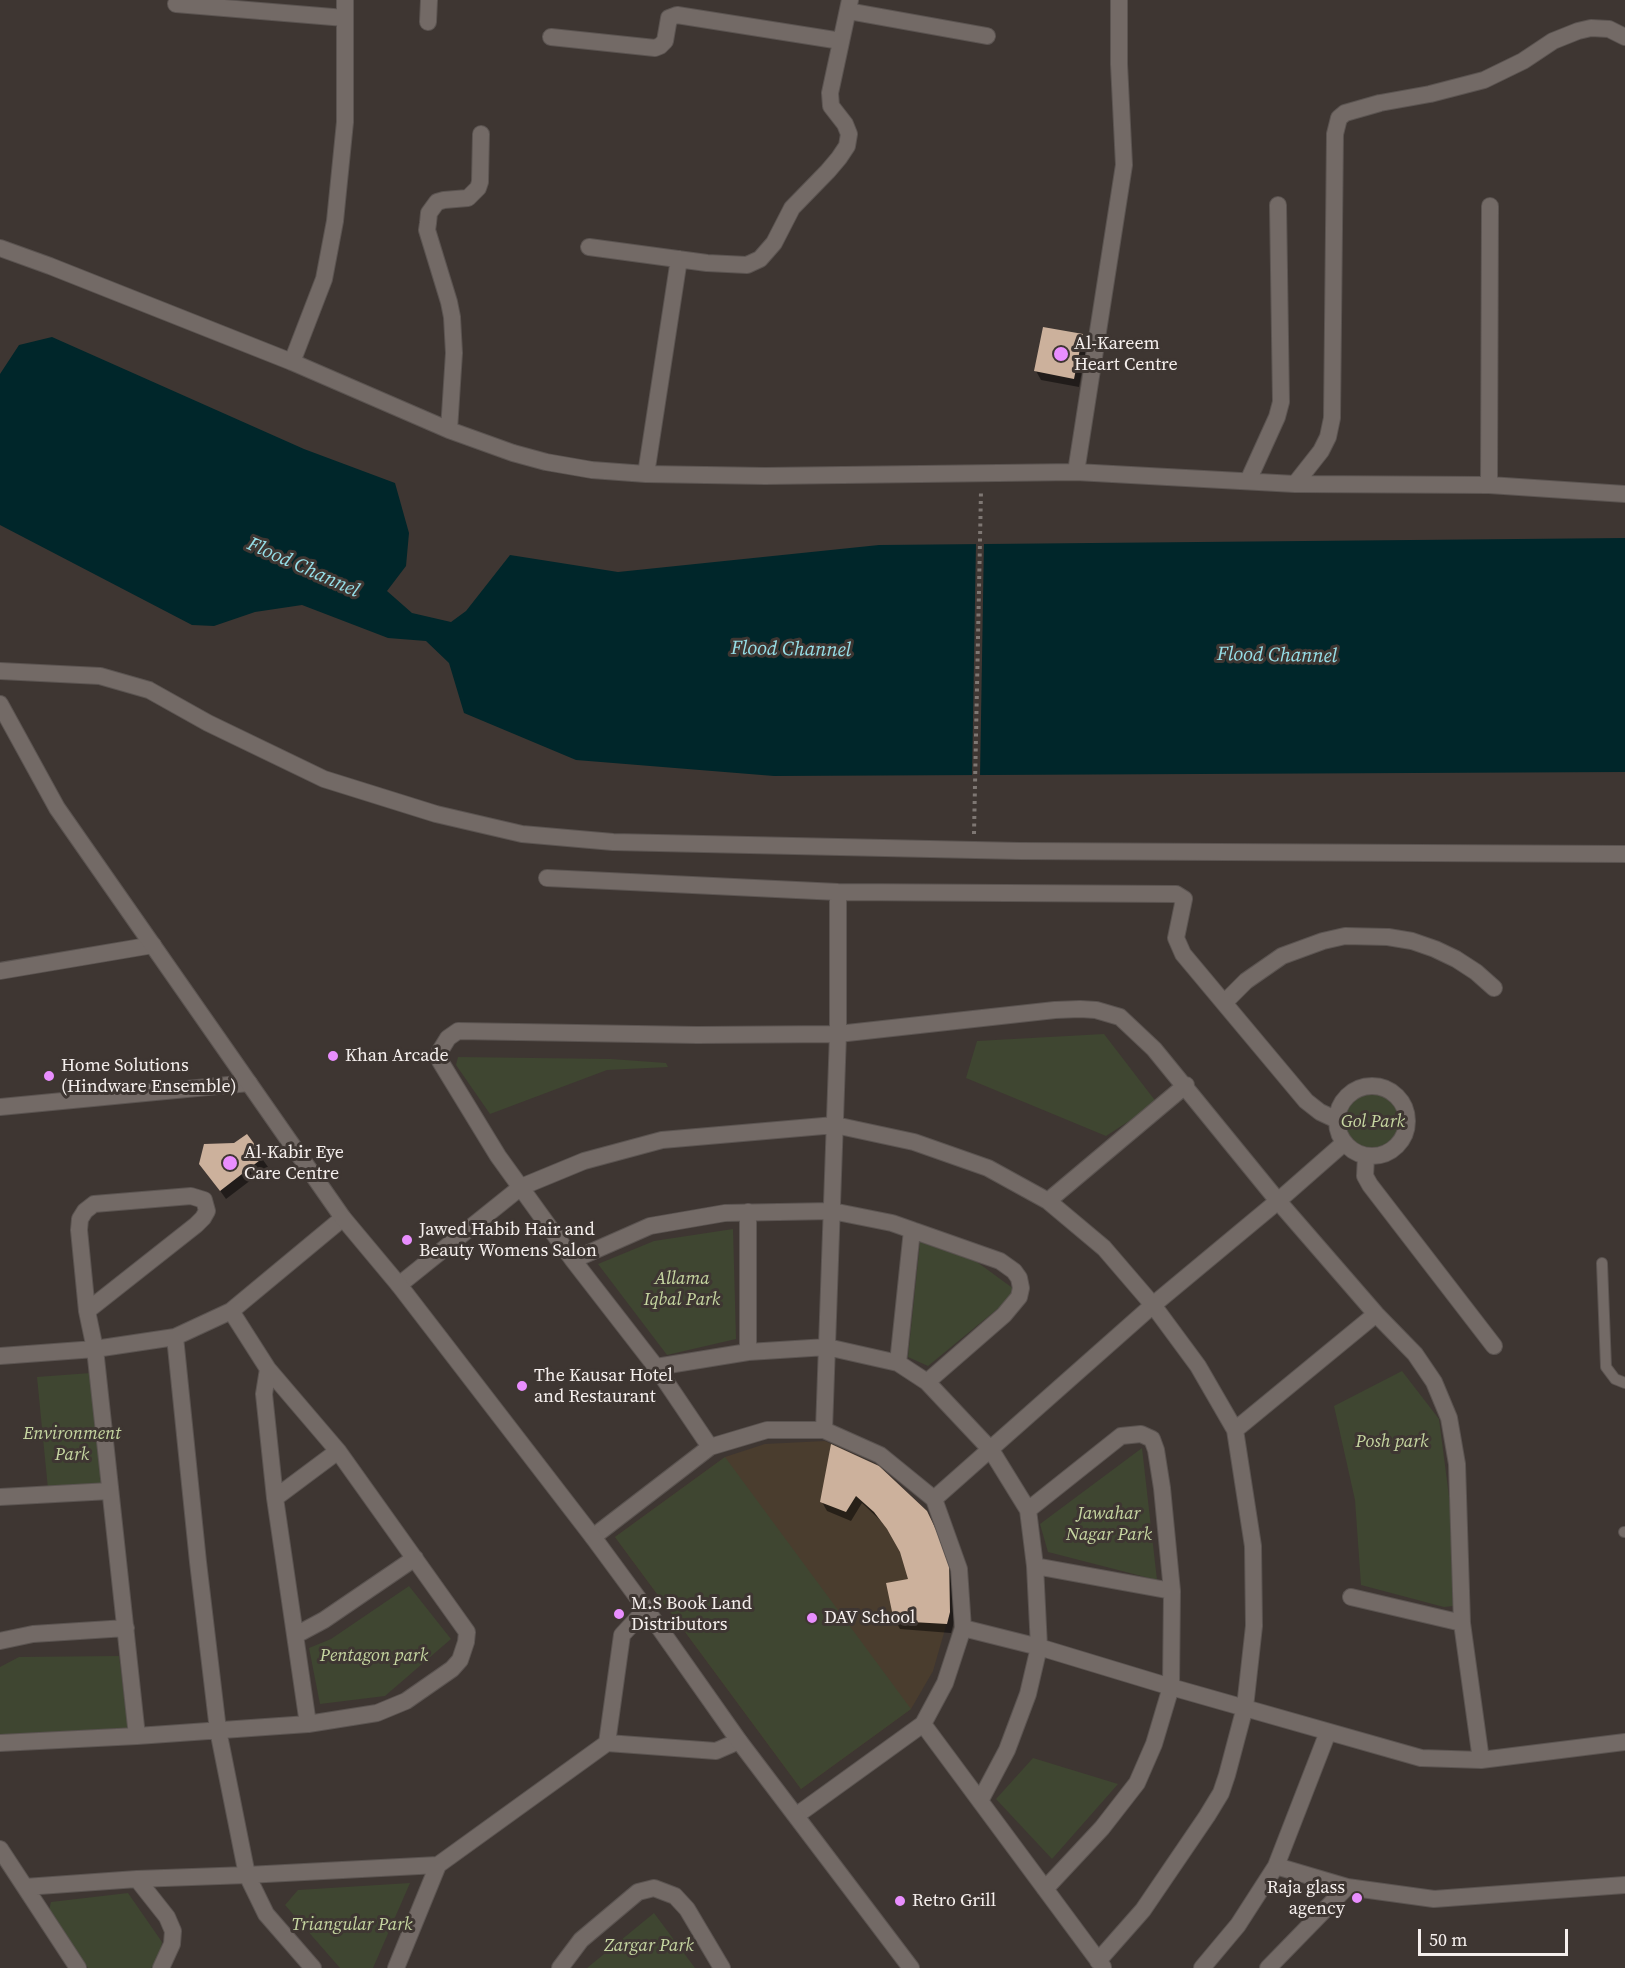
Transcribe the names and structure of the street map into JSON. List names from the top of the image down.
{
  "water": ["Flood Channel"],
  "parks": [
    "Gol Park",
    "Allama Iqbal Park",
    "Environment Park",
    "Posh park",
    "Jawahar Nagar Park",
    "Pentagon park",
    "Triangular Park",
    "Zargar Park"
  ],
  "places": [
    "Al-Kareem Heart Centre",
    "Khan Arcade",
    "Home Solutions (Hindware Ensemble)",
    "Al-Kabir Eye Care Centre",
    "Jawed Habib Hair and Beauty Womens Salon",
    "The Kausar Hotel and Restaurant",
    "M.S Book Land Distributors",
    "DAV School",
    "Raja glass agency",
    "Retro Grill"
  ],
  "scale_bar": "50 m"
}
